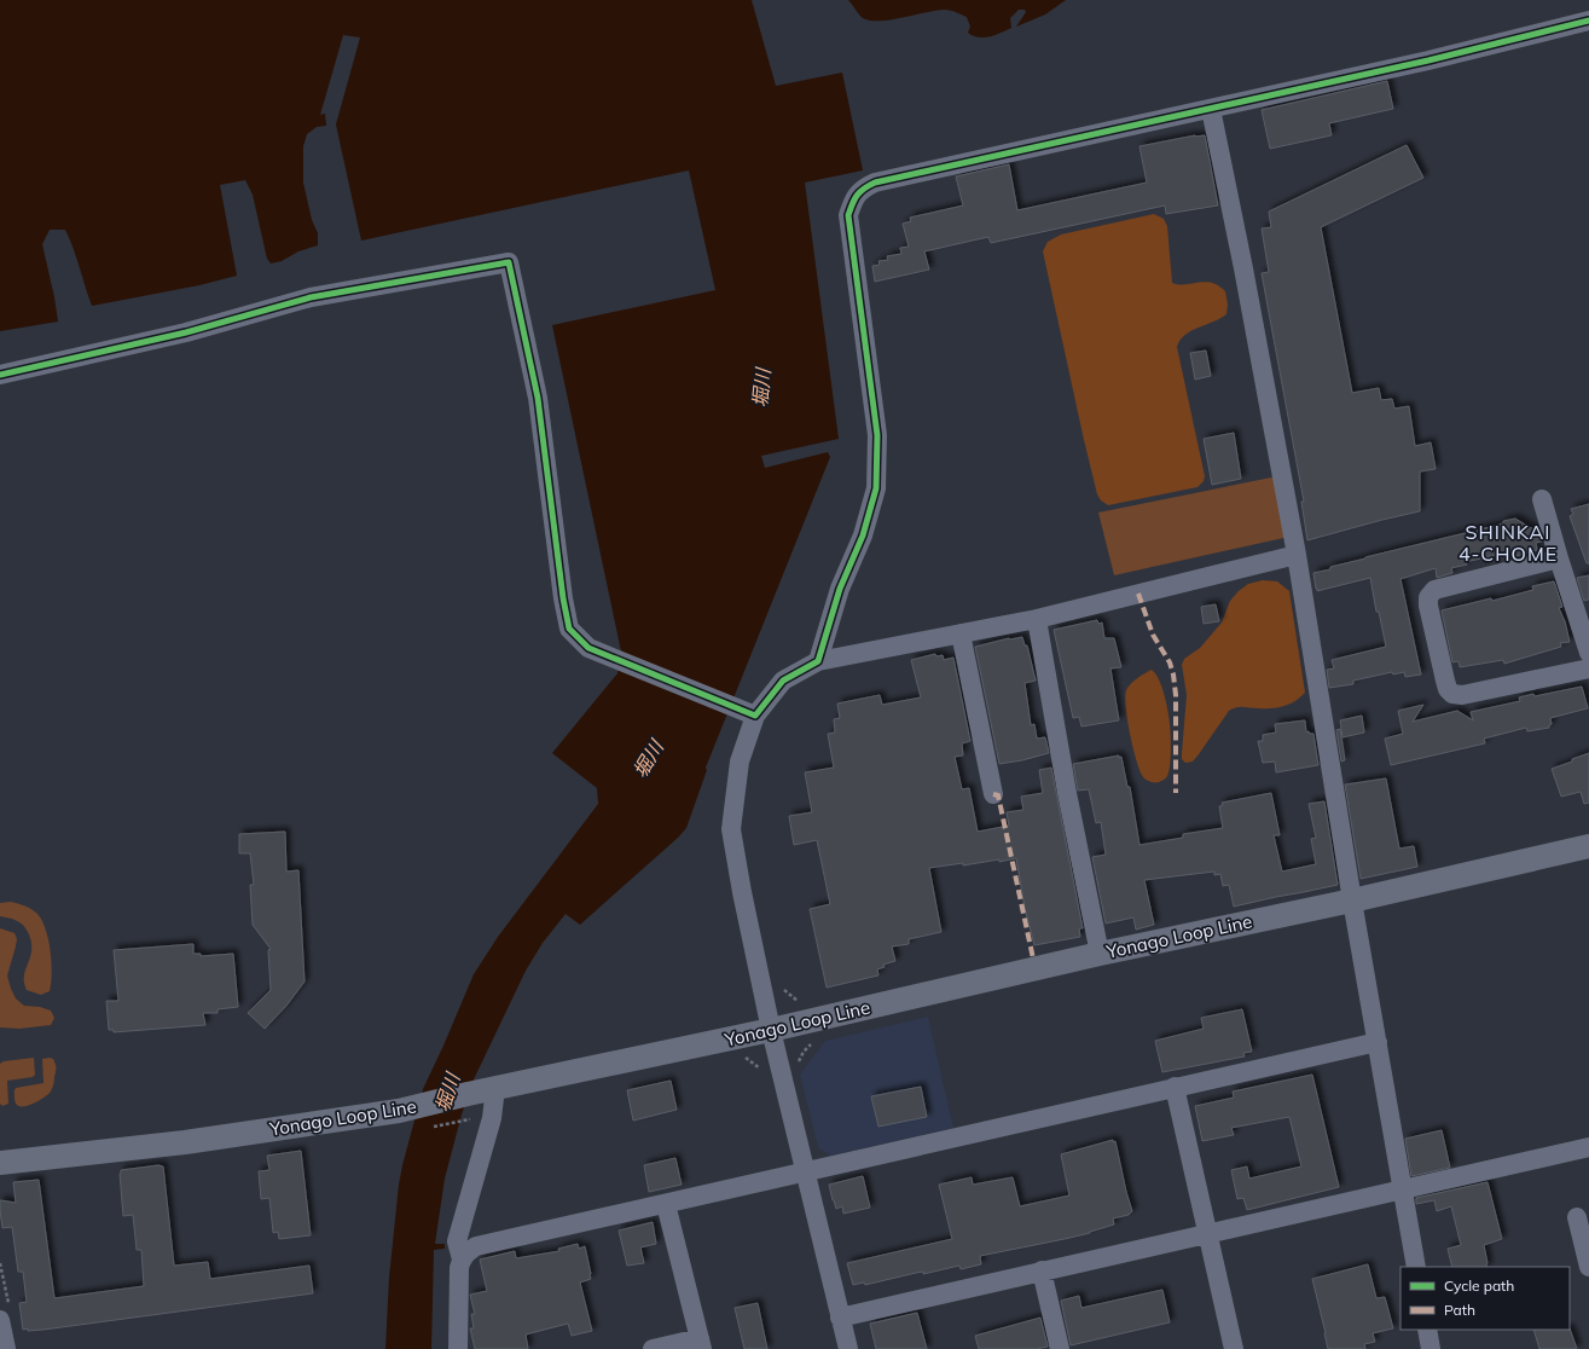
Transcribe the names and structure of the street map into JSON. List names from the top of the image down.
{
  "streets": {
    "main road": ["Yonago Loop Line"]
  },
  "districts": ["SHINKAI 4-CHOME"],
  "water": ["堀川"],
  "legend": ["Cycle path", "Path"]
}
